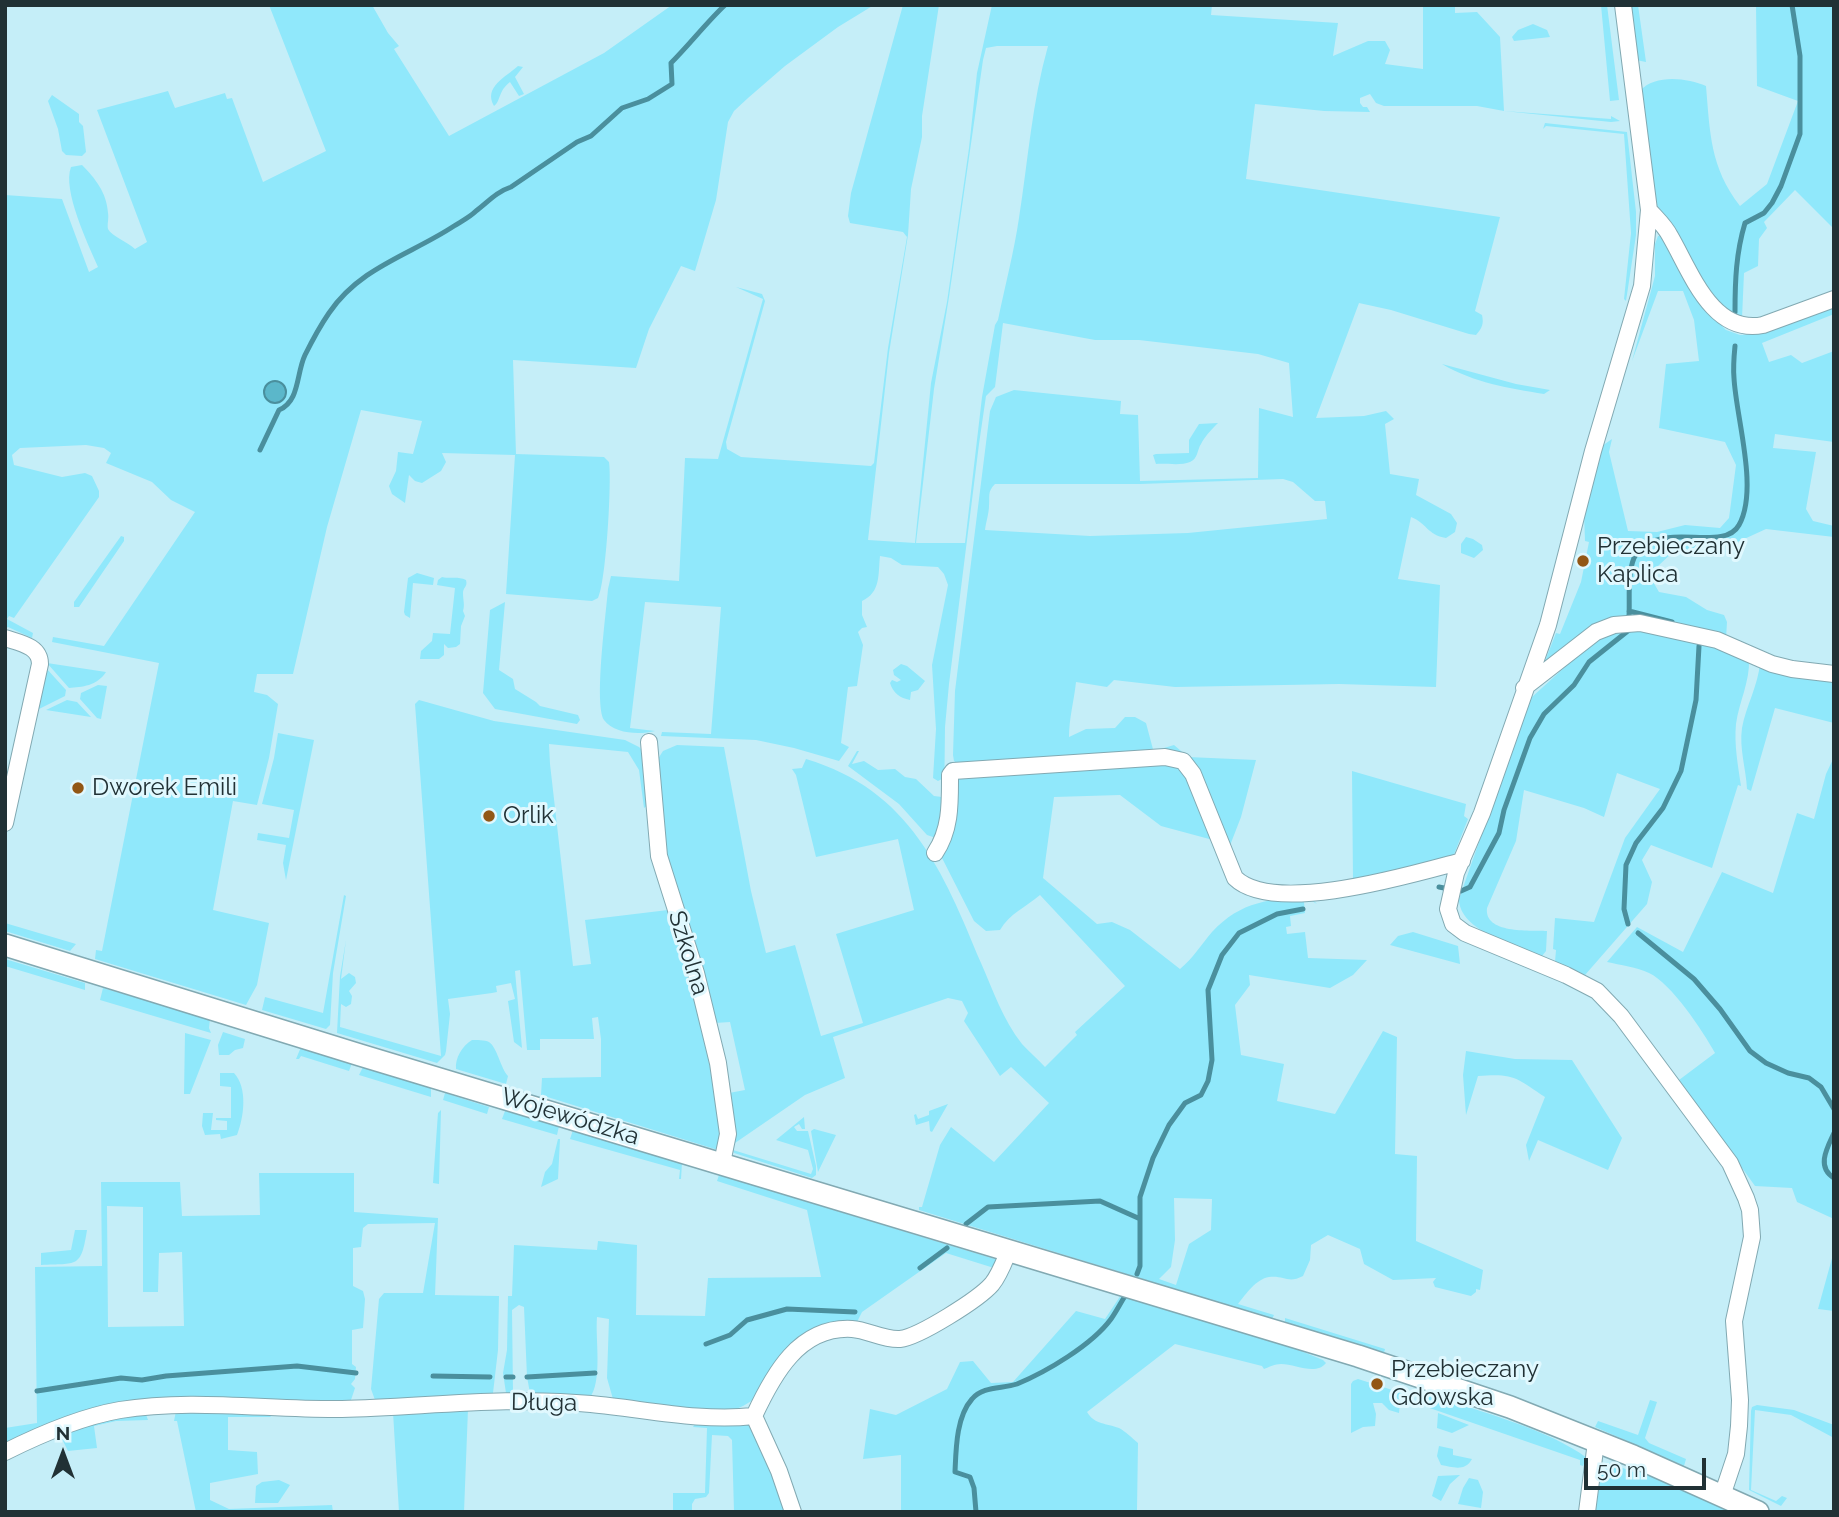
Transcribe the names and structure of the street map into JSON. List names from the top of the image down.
{
  "streets": {
    "main road": ["Wojewódzka"],
    "street": ["Szkolna", "Długa"]
  },
  "crossings": [
    ["Szkolna", "Wojewódzka"]
  ],
  "places": [
    "Przebieczany Kaplica",
    "Dworek Emili",
    "Orlik",
    "Przebieczany Gdowska"
  ],
  "scale_bar": "50 m",
  "north": "top"
}
